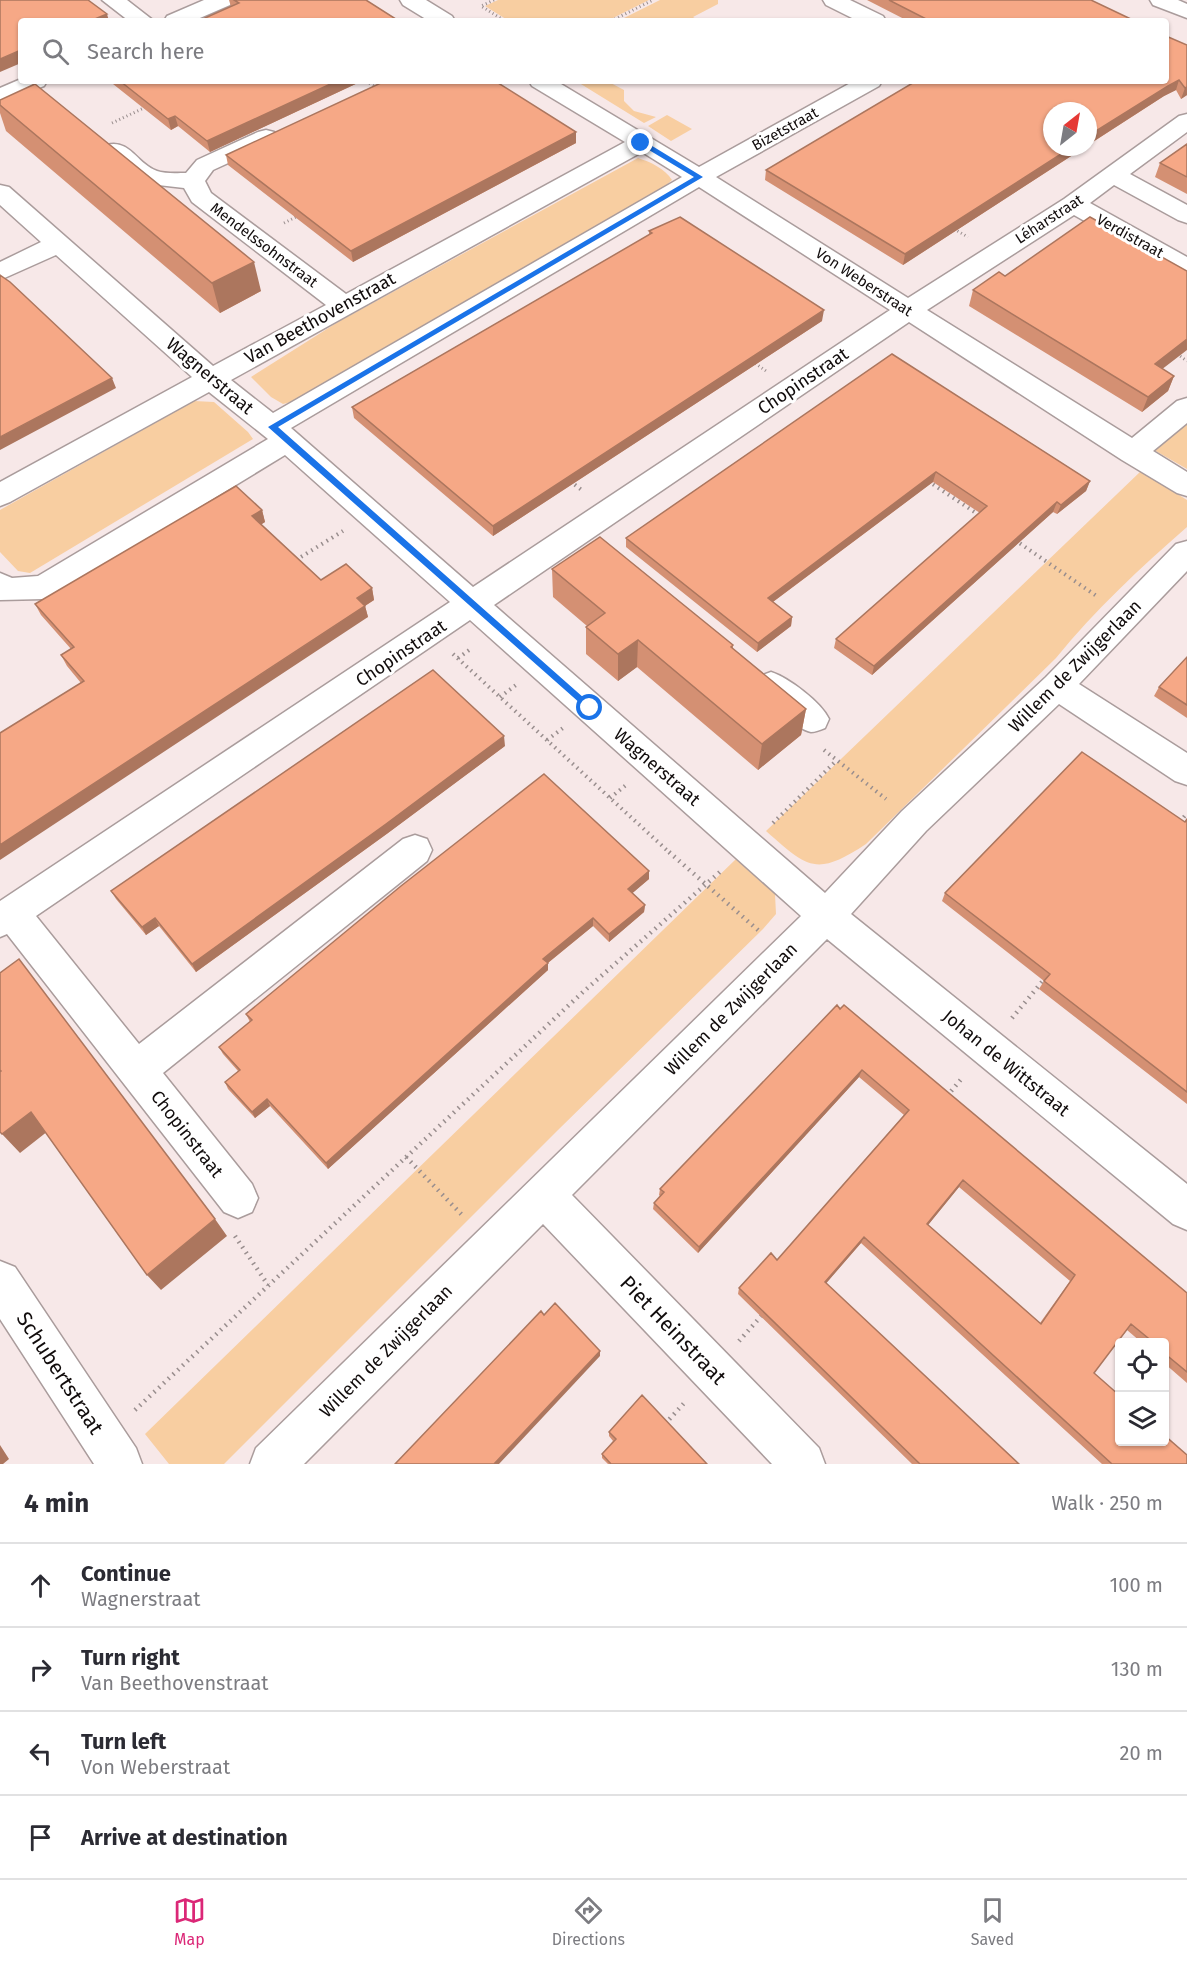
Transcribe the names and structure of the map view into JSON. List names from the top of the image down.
{
  "streets": {
    "street": [
      "Bizetstraat",
      "Léharstraat",
      "Verdistraat",
      "Mendelssohnstraat",
      "Von Weberstraat",
      "Van Beethovenstraat",
      "Wagnerstraat",
      "Chopinstraat",
      "Willem de Zwijgerlaan",
      "Johan de Wittstraat",
      "Piet Heinstraat",
      "Schubertstraat"
    ]
  },
  "crossings": [
    ["Bizetstraat", "Von Weberstraat"],
    ["Léharstraat", "Verdistraat"],
    ["Léharstraat", "Von Weberstraat"],
    ["Léharstraat", "Chopinstraat"],
    ["Mendelssohnstraat", "Van Beethovenstraat"],
    ["Von Weberstraat", "Van Beethovenstraat"],
    ["Von Weberstraat", "Chopinstraat"],
    ["Van Beethovenstraat", "Wagnerstraat"],
    ["Wagnerstraat", "Chopinstraat"],
    ["Wagnerstraat", "Willem de Zwijgerlaan"],
    ["Wagnerstraat", "Johan de Wittstraat"],
    ["Willem de Zwijgerlaan", "Johan de Wittstraat"],
    ["Willem de Zwijgerlaan", "Piet Heinstraat"]
  ],
  "north": "top right",
  "page": {
    "search": "Search here",
    "heading": ["4 min", "Walk · 250 m"],
    "list": [
      ["Continue", "Wagnerstraat", "100 m"],
      ["Turn right", "Van Beethovenstraat", "130 m"],
      ["Turn left", "Von Weberstraat", "20 m"],
      "Arrive at destination"
    ],
    "nav": ["Map", "Directions", "Saved"]
  }
}
